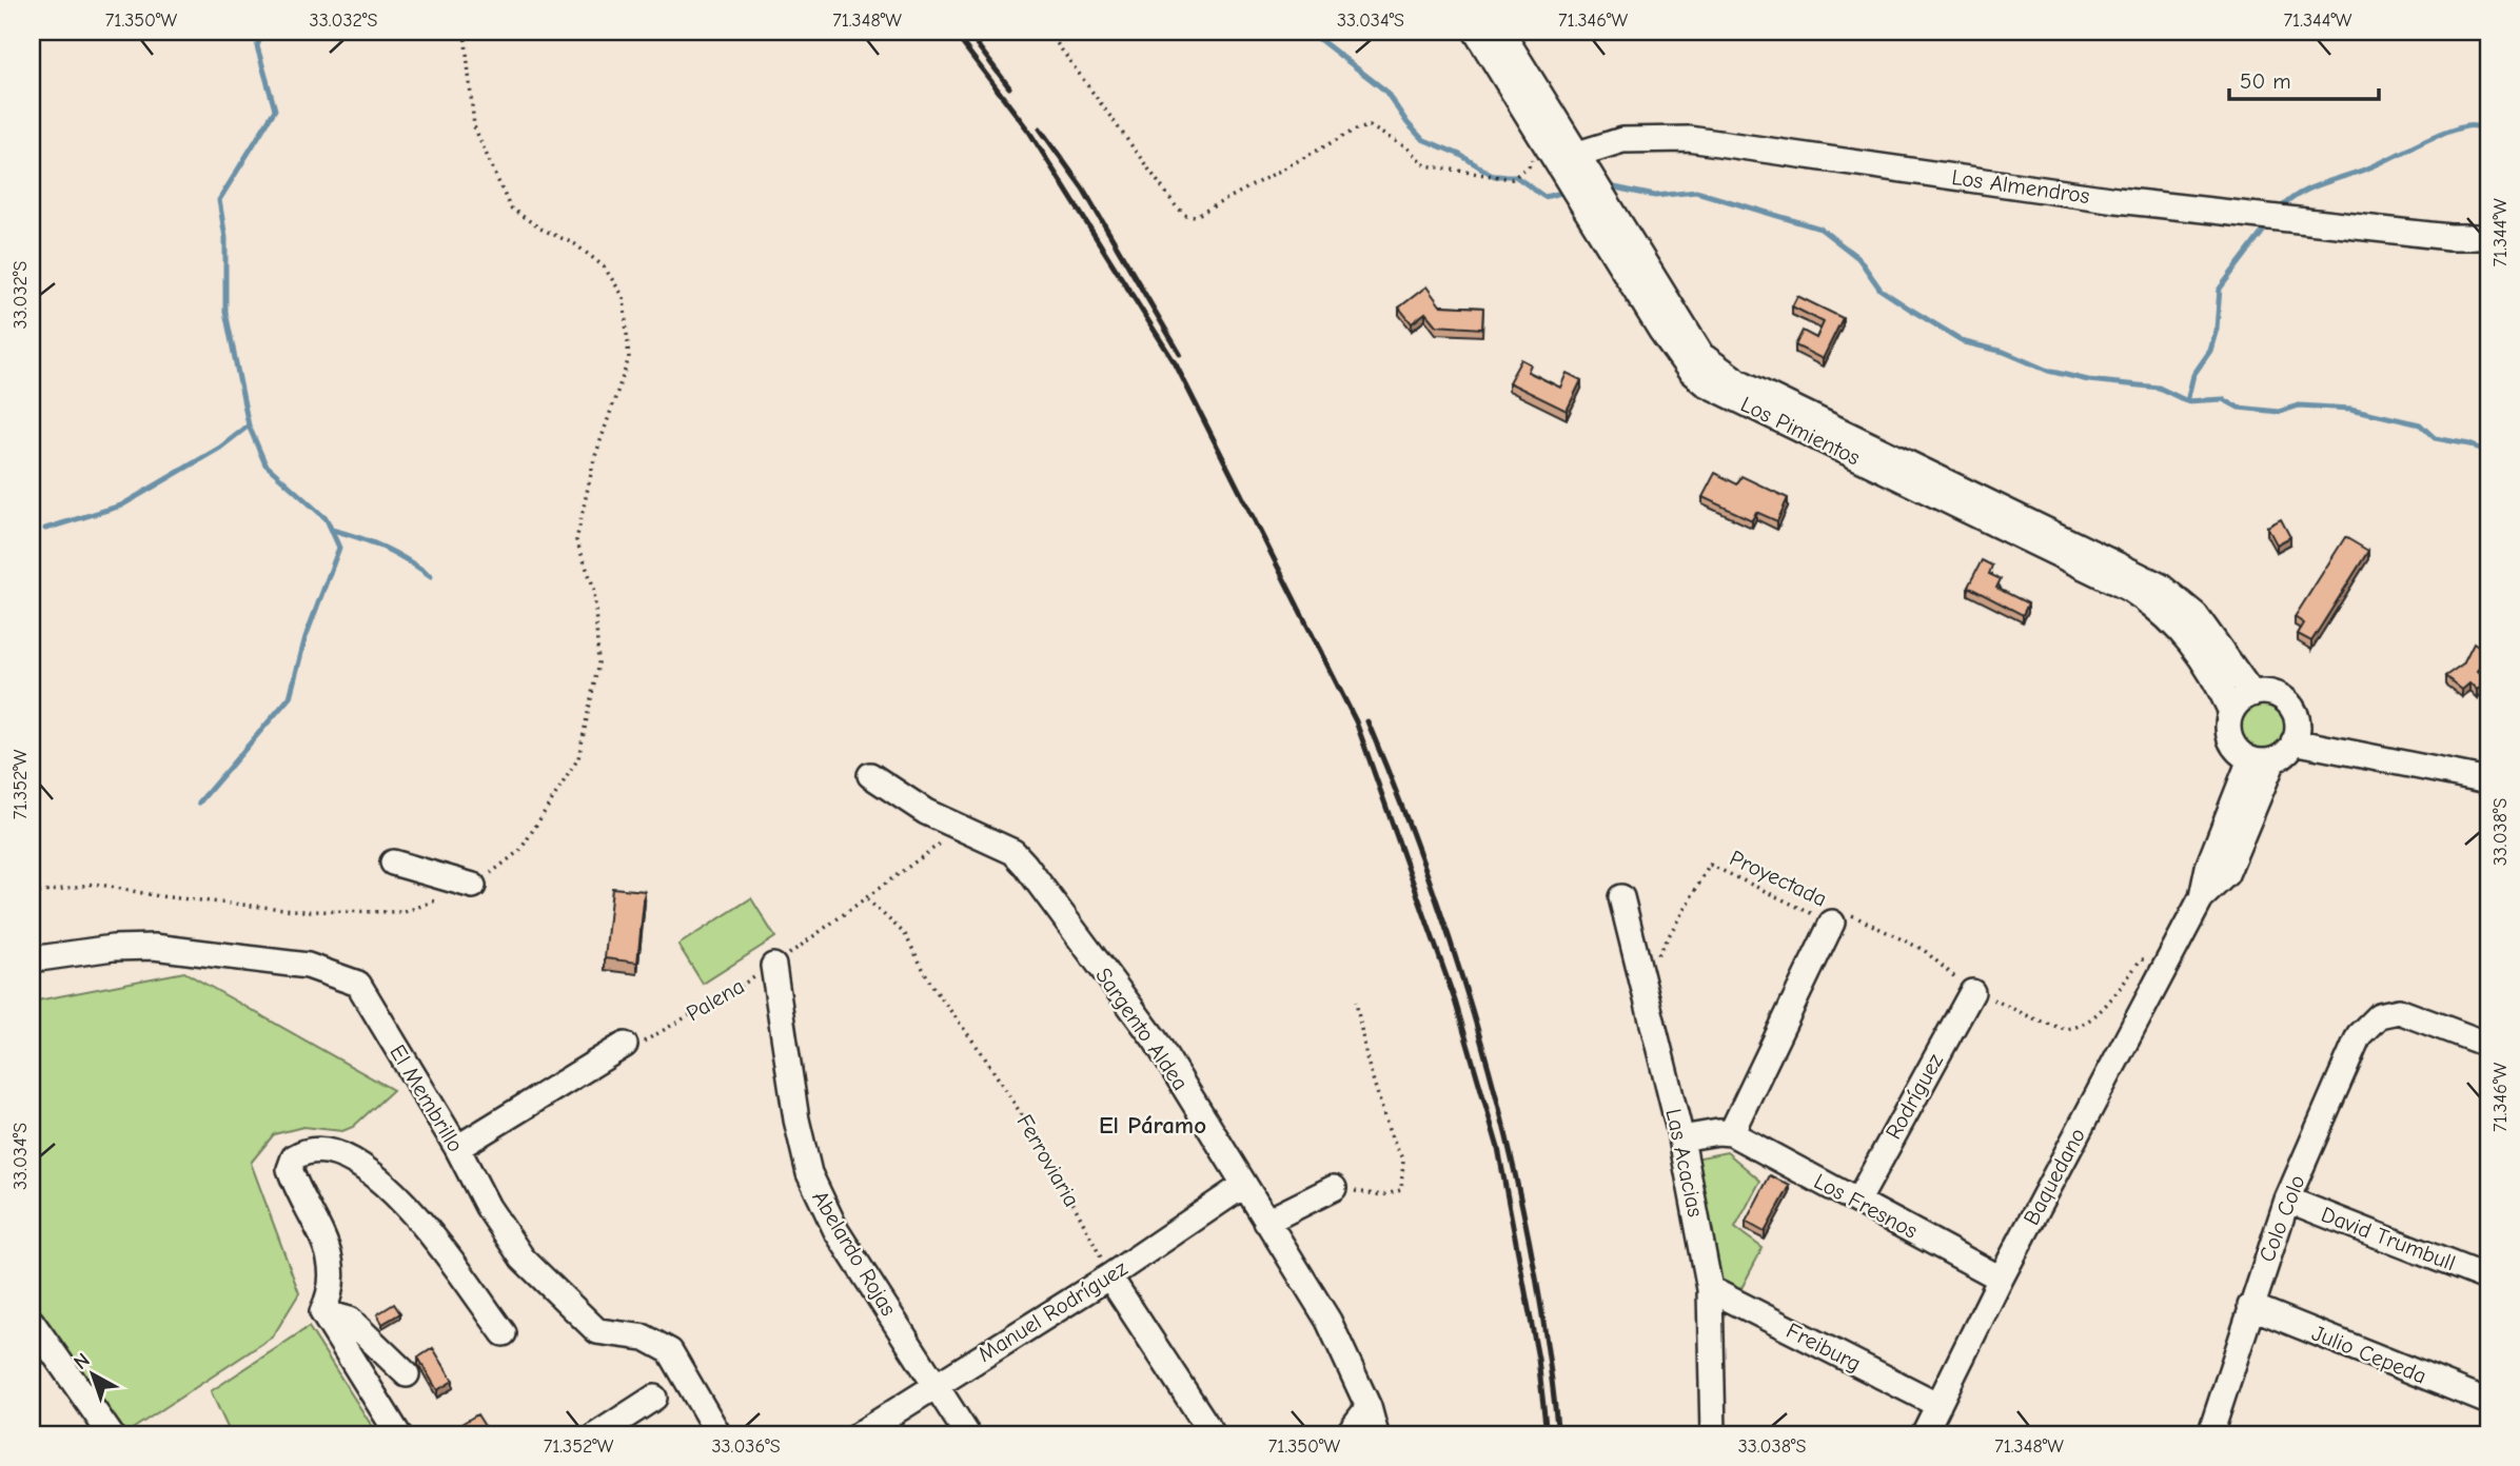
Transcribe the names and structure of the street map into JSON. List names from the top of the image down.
{
  "streets": {
    "street": [
      "Los Almendros",
      "Los Pimientos",
      "Sargento Aldea",
      "Rodríguez",
      "El Membrillo",
      "Las Acacias",
      "Baquedano",
      "Los Fresnos",
      "Colo Colo",
      "David Trumbull",
      "Abelardo Rojas",
      "Manuel Rodríguez",
      "Freiburg",
      "Julio Cepeda"
    ],
    "path": ["Proyectada", "Palena", "Ferroviaria"]
  },
  "crossings": [
    ["Los Almendros", "Los Pimientos"],
    ["Los Pimientos", "Baquedano"],
    ["Proyectada", "Rodríguez"],
    ["Proyectada", "Las Acacias"],
    ["Proyectada", "Baquedano"],
    ["Palena", "Sargento Aldea"],
    ["Palena", "Ferroviaria"],
    ["Palena", "Abelardo Rojas"],
    ["Sargento Aldea", "Manuel Rodríguez"],
    ["Rodríguez", "Los Fresnos"],
    ["Ferroviaria", "Manuel Rodríguez"],
    ["Las Acacias", "Freiburg"],
    ["Baquedano", "Los Fresnos"],
    ["Baquedano", "Freiburg"],
    ["Colo Colo", "David Trumbull"],
    ["Colo Colo", "Julio Cepeda"],
    ["Abelardo Rojas", "Manuel Rodríguez"]
  ],
  "districts": ["El Páramo"],
  "scale_bar": "50 m",
  "north": "top left",
  "coordinates": [
    "71.350°W",
    "33.032°S",
    "71.348°W",
    "33.034°S",
    "71.346°W",
    "71.344°W",
    "71.352°W",
    "33.038°S",
    "33.036°S"
  ]
}
